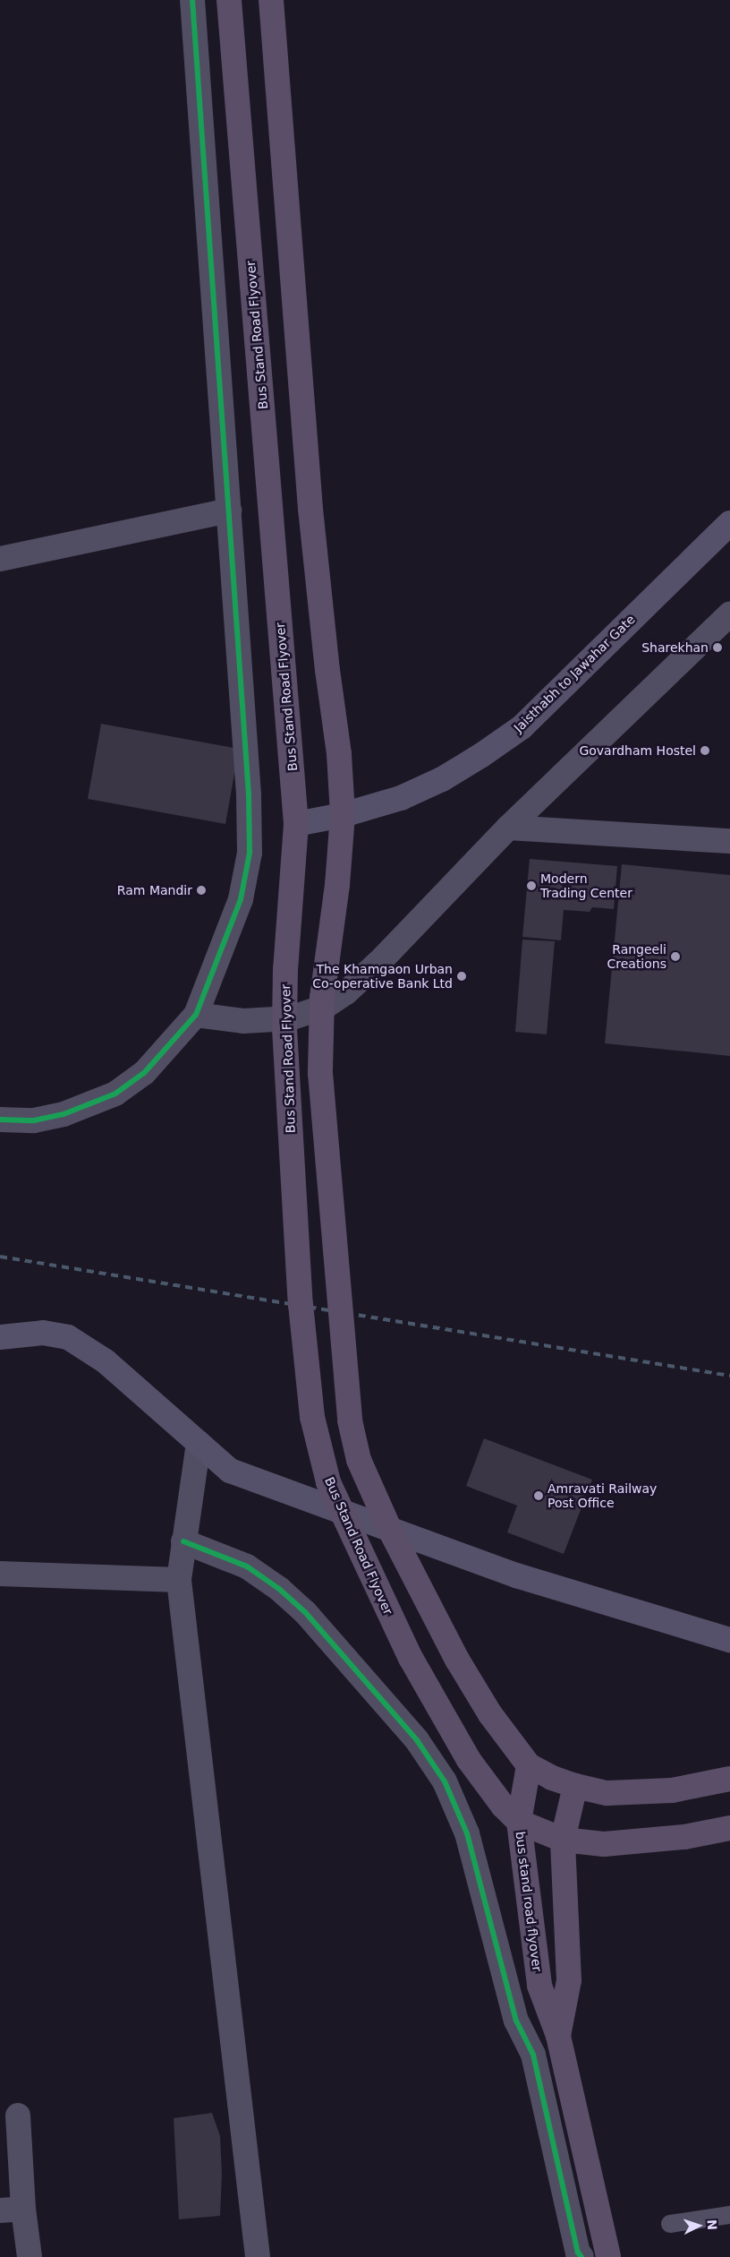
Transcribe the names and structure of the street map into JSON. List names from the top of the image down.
{
  "streets": {
    "main road": ["Bus Stand Road Flyover", "bus stand road flyover"],
    "street": ["Jaisthabh to Jawahar Gate"]
  },
  "crossings": [
    ["Bus Stand Road Flyover", "Jaisthabh to Jawahar Gate"],
    ["Bus Stand Road Flyover", "bus stand road flyover"]
  ],
  "places": [
    "Sharekhan",
    "Govardham Hostel",
    "Modern Trading Center",
    "Ram Mandir",
    "Rangeeli Creations",
    "The Khamgaon Urban Co-operative Bank Ltd",
    "Amravati Railway Post Office"
  ],
  "north": "right"
}
